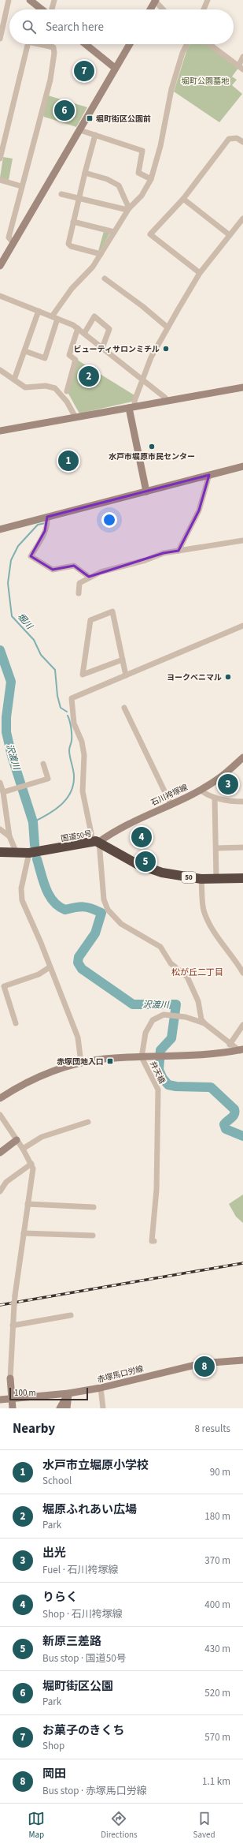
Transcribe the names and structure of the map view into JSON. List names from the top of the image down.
{
  "streets": {
    "highway": ["国道50号", "50"],
    "street": ["石川袴塚線", "弁天橋", "赤塚馬口労線"]
  },
  "crossings": [
    ["石川袴塚線", "国道50号"]
  ],
  "districts": ["松が丘二丁目"],
  "water": ["堀川", "沢渡川"],
  "parks": ["堀町公園墓地"],
  "places": {
    "transit": ["堀町街区公園前", "赤塚団地入口"],
    "other": ["ビューティサロンミチル", "水戸市堀原市民センター", "ヨークベニマル"]
  },
  "scale_bar": "100 m",
  "page": {
    "search": "Search here",
    "pins": [
      "7",
      "6",
      "2",
      "1",
      "3",
      "4",
      "5",
      "8"
    ],
    "scale": "100 m",
    "heading": ["Nearby", "8 results"],
    "list": [
      {
        "mark": "1",
        "name": "水戸市立堀原小学校",
        "note": "School",
        "value": "90 m"
      },
      {
        "mark": "2",
        "name": "堀原ふれあい広場",
        "note": "Park",
        "value": "180 m"
      },
      {
        "mark": "3",
        "name": "出光",
        "note": "Fuel · 石川袴塚線",
        "value": "370 m"
      },
      {
        "mark": "4",
        "name": "りらく",
        "note": "Shop · 石川袴塚線",
        "value": "400 m"
      },
      {
        "mark": "5",
        "name": "新原三差路",
        "note": "Bus stop · 国道50号",
        "value": "430 m"
      },
      {
        "mark": "6",
        "name": "堀町街区公園",
        "note": "Park",
        "value": "520 m"
      },
      {
        "mark": "7",
        "name": "お菓子のきくち",
        "note": "Shop",
        "value": "570 m"
      },
      {
        "mark": "8",
        "name": "岡田",
        "note": "Bus stop · 赤塚馬口労線",
        "value": "1.1 km"
      }
    ],
    "nav": ["Map", "Directions", "Saved"]
  }
}
